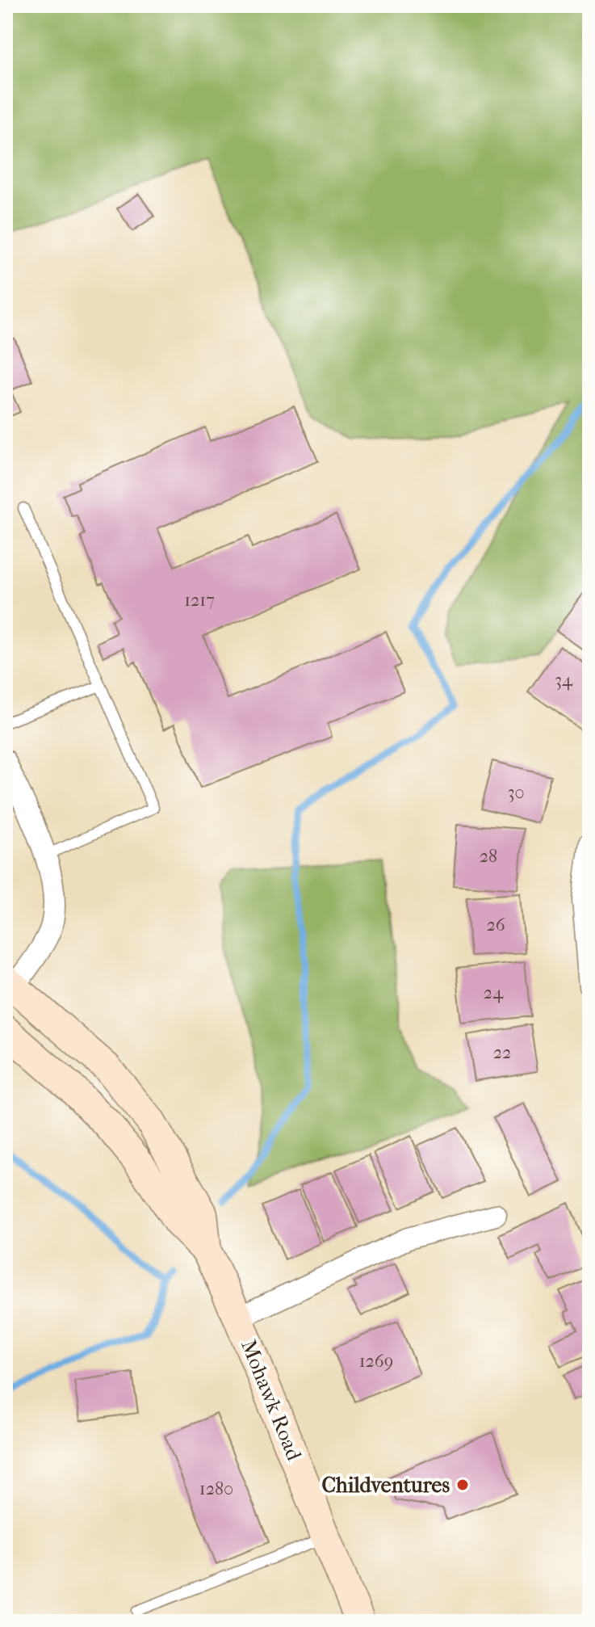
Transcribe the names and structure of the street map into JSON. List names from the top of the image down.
{
  "streets": {
    "main road": ["Mohawk Road"]
  },
  "places": ["Childventures"],
  "house_numbers": [
    "1217",
    "34",
    "30",
    "28",
    "26",
    "24",
    "22",
    "1269",
    "1280"
  ]
}
